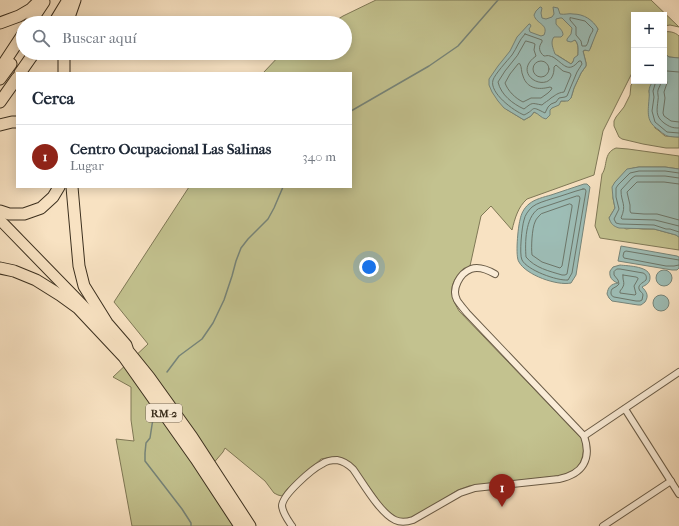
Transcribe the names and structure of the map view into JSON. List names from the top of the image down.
{
  "streets": {
    "highway": ["RM-2"]
  },
  "page": {
    "map_buttons": ["+", "−"],
    "search": "Buscar aquí",
    "heading": "Cerca",
    "list": [
      {
        "mark": "1",
        "name": "Centro Ocupacional Las Salinas",
        "note": "Lugar",
        "value": "340 m"
      }
    ],
    "pins": "1"
  }
}
